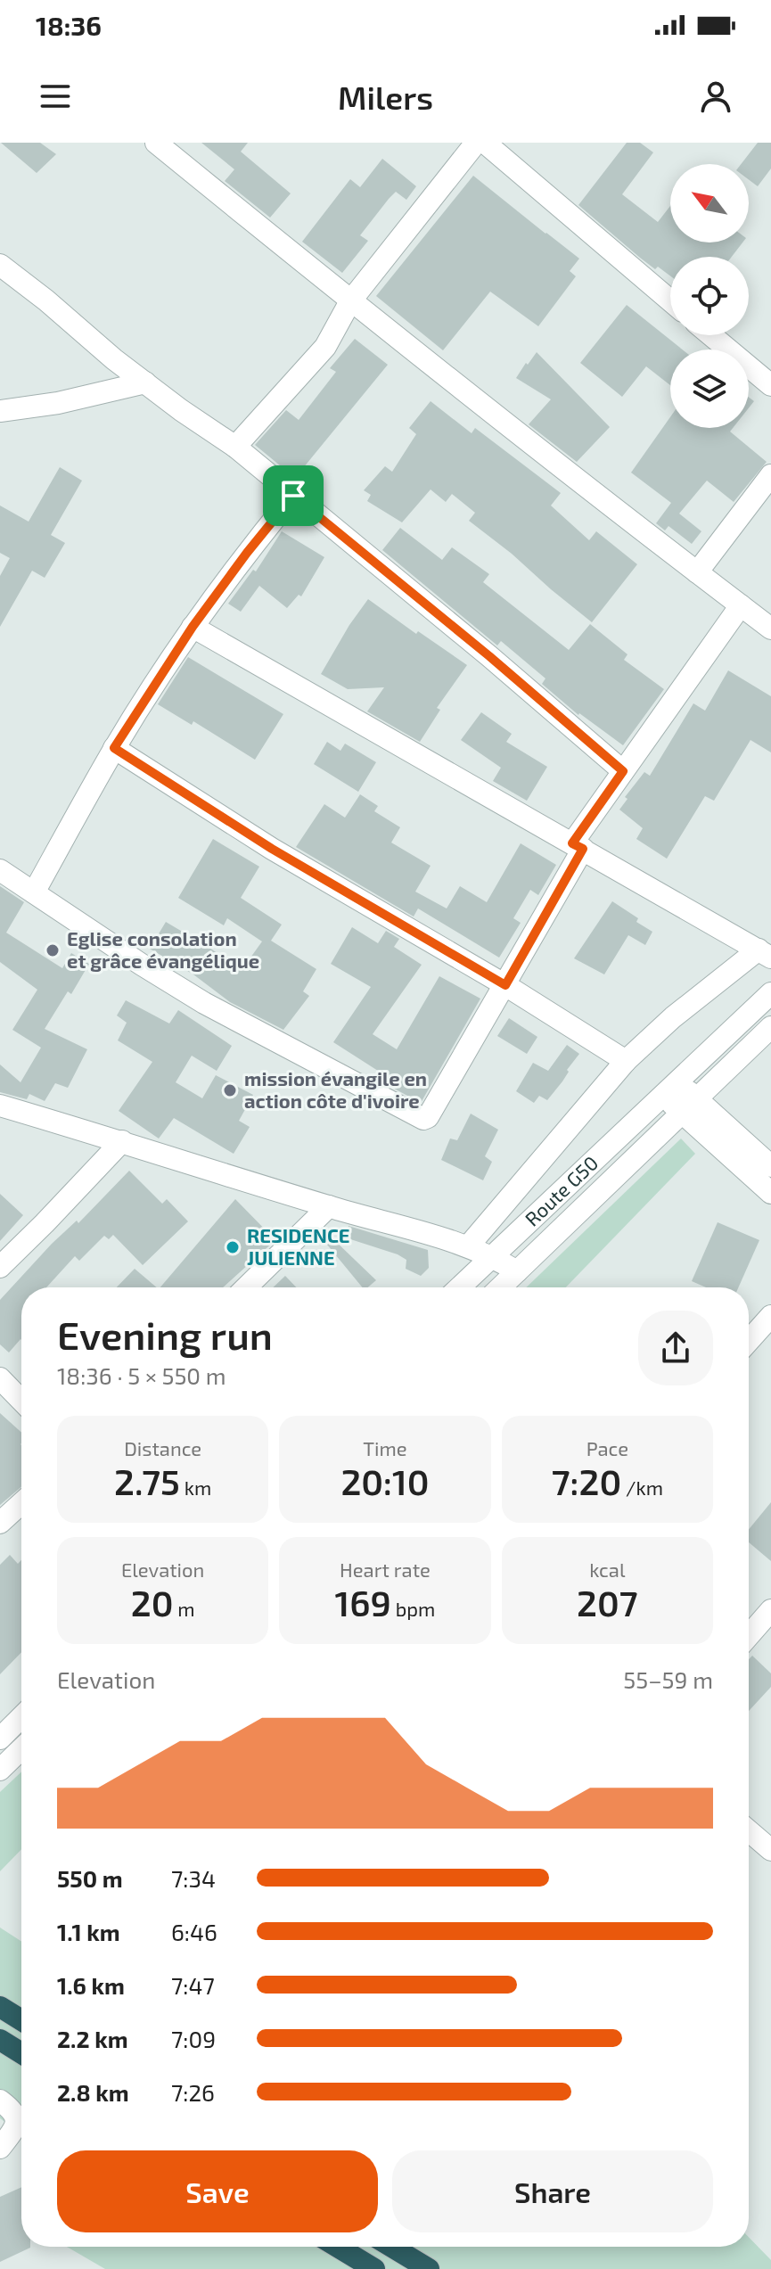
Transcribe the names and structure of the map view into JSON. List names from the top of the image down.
{
  "streets": {
    "street": ["Route G50"]
  },
  "places": ["Eglise consolation et grâce évangélique", "mission évangile en action côte d'ivoire", "RESIDENCE JULIENNE"],
  "north": "top left",
  "page": {
    "status": "18:36",
    "header": "Milers",
    "heading": ["Evening run", "18:36 · 5 × 550 m"],
    "stats": [
      ["Distance", "2.75 km"],
      ["Time", "20:10"],
      ["Pace", "7:20 /km"],
      ["Elevation", "20 m"],
      ["Heart rate", "169 bpm"],
      ["kcal", "207"]
    ],
    "chart": ["Elevation", "55–59 m"],
    "list": [
      {
        "name": "550 m",
        "note": "7:34"
      },
      {
        "name": "1.1 km",
        "note": "6:46"
      },
      {
        "name": "1.6 km",
        "note": "7:47"
      },
      {
        "name": "2.2 km",
        "note": "7:09"
      },
      {
        "name": "2.8 km",
        "note": "7:26"
      }
    ],
    "buttons": ["Save", "Share"]
  }
}
